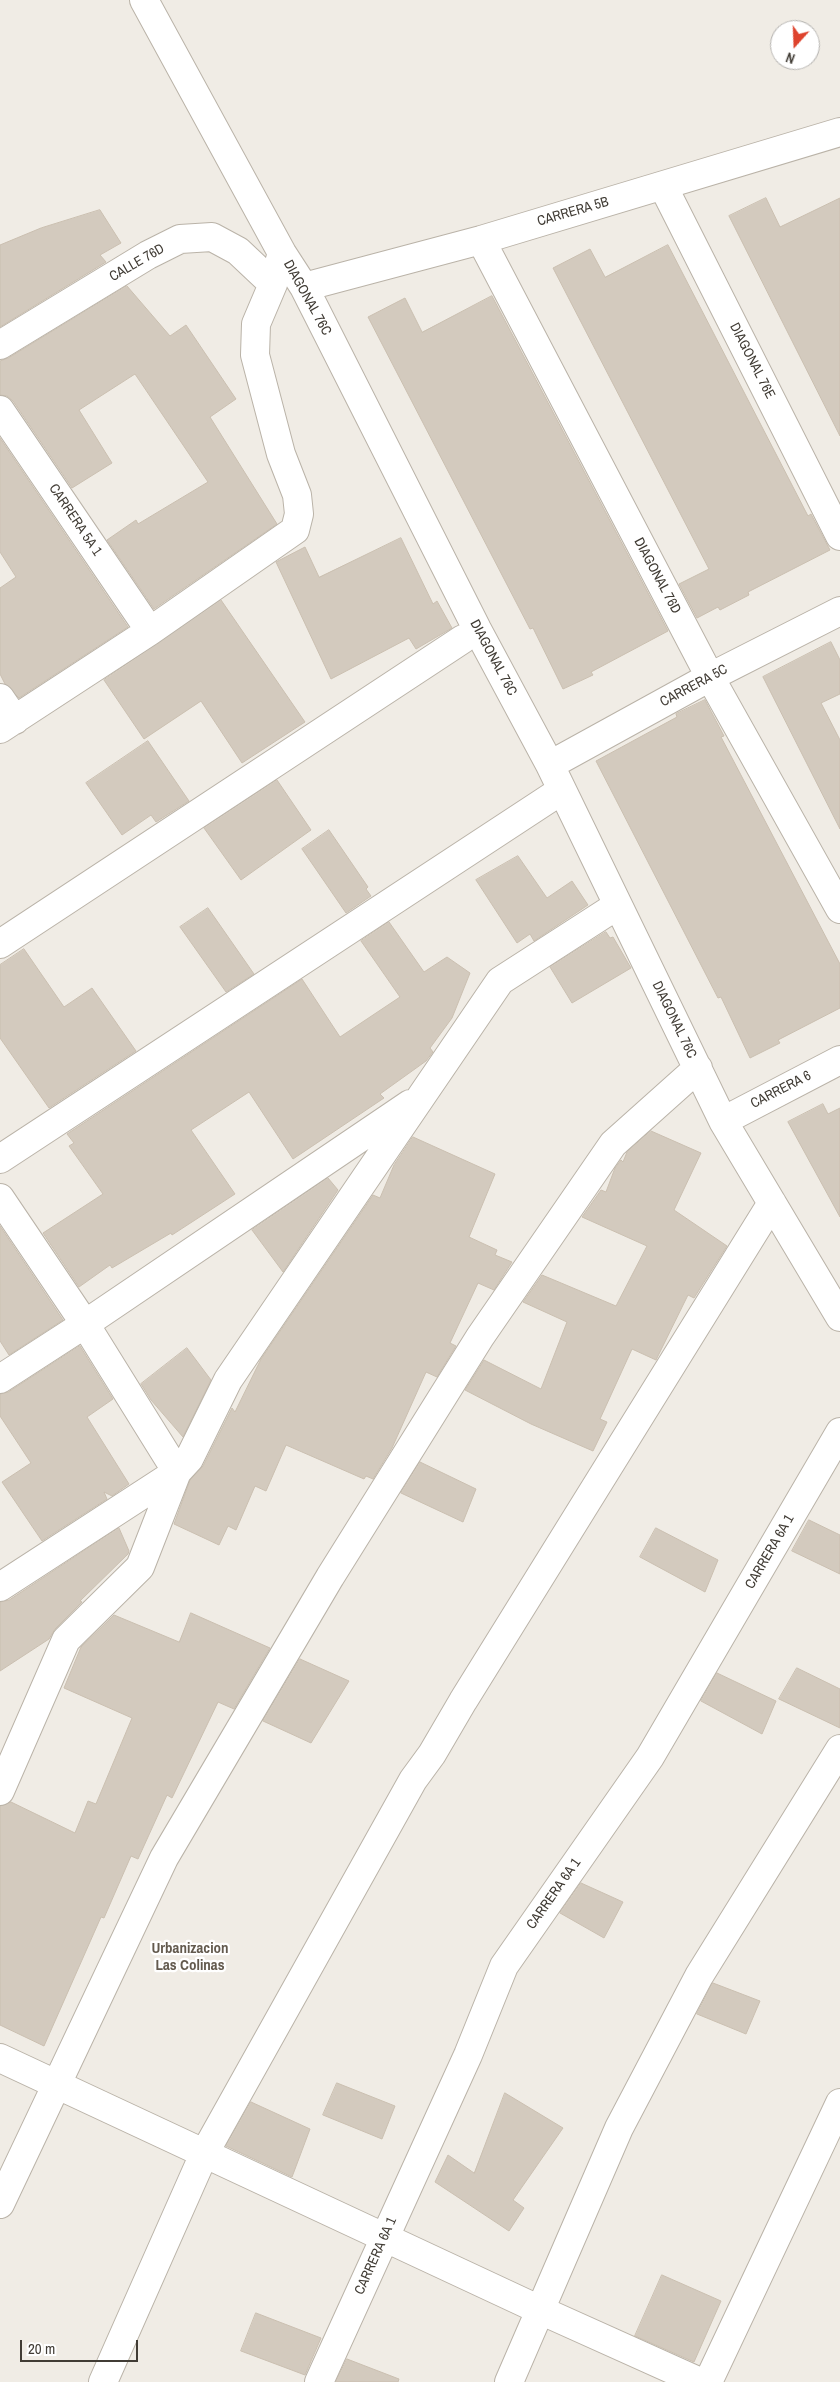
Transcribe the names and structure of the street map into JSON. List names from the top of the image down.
{
  "streets": {
    "street": [
      "CARRERA 5B",
      "CALLE 76D",
      "DIAGONAL 76C",
      "DIAGONAL 76E",
      "CARRERA 5A 1",
      "DIAGONAL 76D",
      "CARRERA 5C",
      "CARRERA 6",
      "CARRERA 6A 1"
    ]
  },
  "crossings": [
    ["CARRERA 5B", "DIAGONAL 76C"],
    ["CARRERA 5B", "DIAGONAL 76E"],
    ["CARRERA 5B", "DIAGONAL 76D"],
    ["DIAGONAL 76C", "CARRERA 5C"],
    ["DIAGONAL 76C", "CARRERA 6"],
    ["DIAGONAL 76D", "CARRERA 5C"]
  ],
  "districts": ["Urbanizacion Las Colinas"],
  "scale_bar": "20 m",
  "north": "bottom"
}
